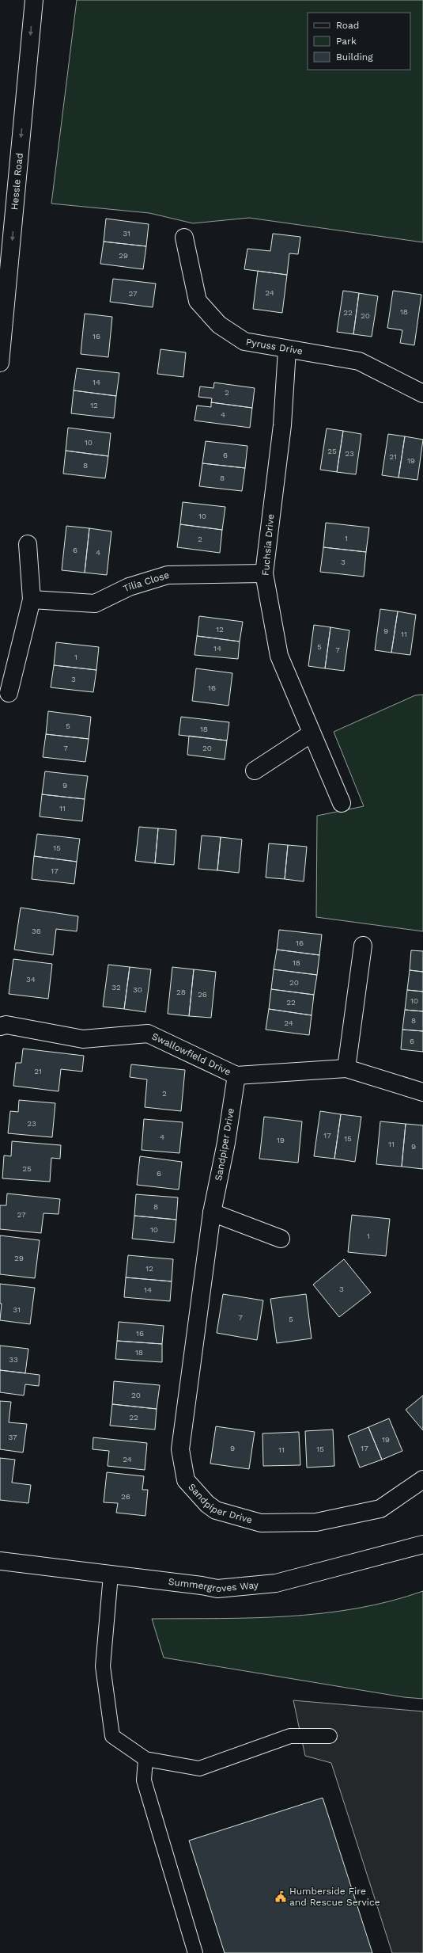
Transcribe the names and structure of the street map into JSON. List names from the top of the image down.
{
  "streets": {
    "street": [
      "Hessle Road",
      "Pyruss Drive",
      "Fuchsia Drive",
      "Tilia Close",
      "Swallowfield Drive",
      "Sandpiper Drive",
      "Summergroves Way"
    ]
  },
  "crossings": [
    ["Pyruss Drive", "Fuchsia Drive"],
    ["Fuchsia Drive", "Tilia Close"],
    ["Swallowfield Drive", "Sandpiper Drive"]
  ],
  "one_way": ["Hessle Road"],
  "places": {
    "public building": ["Humberside Fire and Rescue Service"]
  },
  "house_numbers": [
    "31",
    "29",
    "24",
    "27",
    "18",
    "22",
    "20",
    "16",
    "14",
    "2",
    "12",
    "4",
    "10",
    "25",
    "23",
    "6",
    "21",
    "19",
    "8",
    "8",
    "10",
    "1",
    "2",
    "6",
    "4",
    "3",
    "12",
    "9",
    "11",
    "5",
    "14",
    "7",
    "1",
    "3",
    "16",
    "5",
    "18",
    "7",
    "20",
    "9",
    "11",
    "15",
    "17",
    "36",
    "16",
    "18",
    "34",
    "20",
    "32",
    "30",
    "28",
    "26",
    "10",
    "22",
    "8",
    "24",
    "6",
    "21",
    "2",
    "23",
    "17",
    "4",
    "15",
    "19",
    "11",
    "9",
    "25",
    "6",
    "8",
    "27",
    "10",
    "1",
    "29",
    "12",
    "3",
    "14",
    "31",
    "7",
    "5",
    "16",
    "18",
    "33",
    "20",
    "22",
    "37",
    "19",
    "9",
    "17",
    "15",
    "11",
    "24",
    "26"
  ],
  "legend": ["Road", "Park", "Building"]
}
